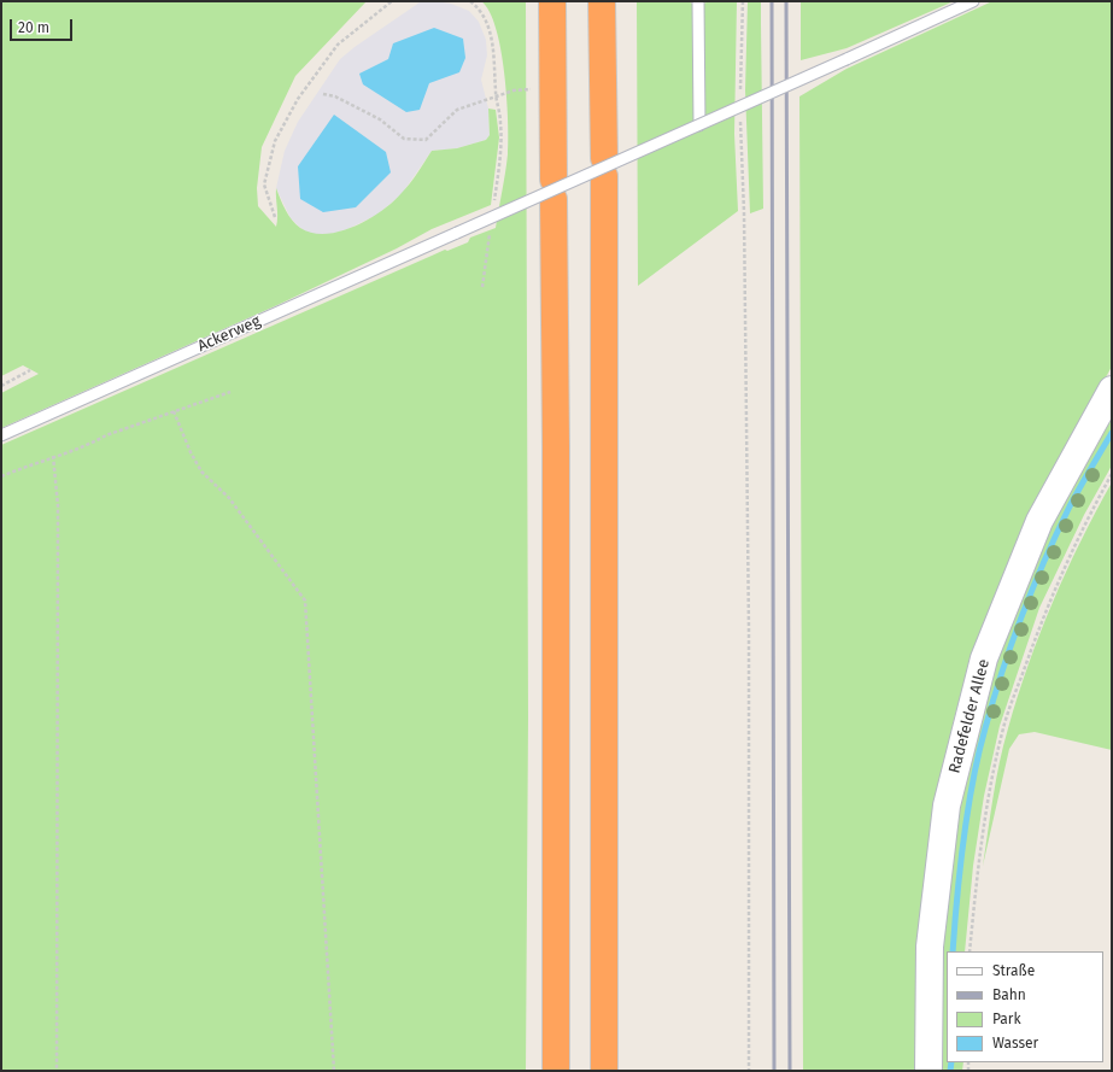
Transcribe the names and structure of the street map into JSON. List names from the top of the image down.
{
  "streets": {
    "main road": ["Radefelder Allee"],
    "lane": ["Ackerweg"]
  },
  "legend": [
    "Straße",
    "Bahn",
    "Park",
    "Wasser"
  ],
  "scale_bar": "20 m"
}
